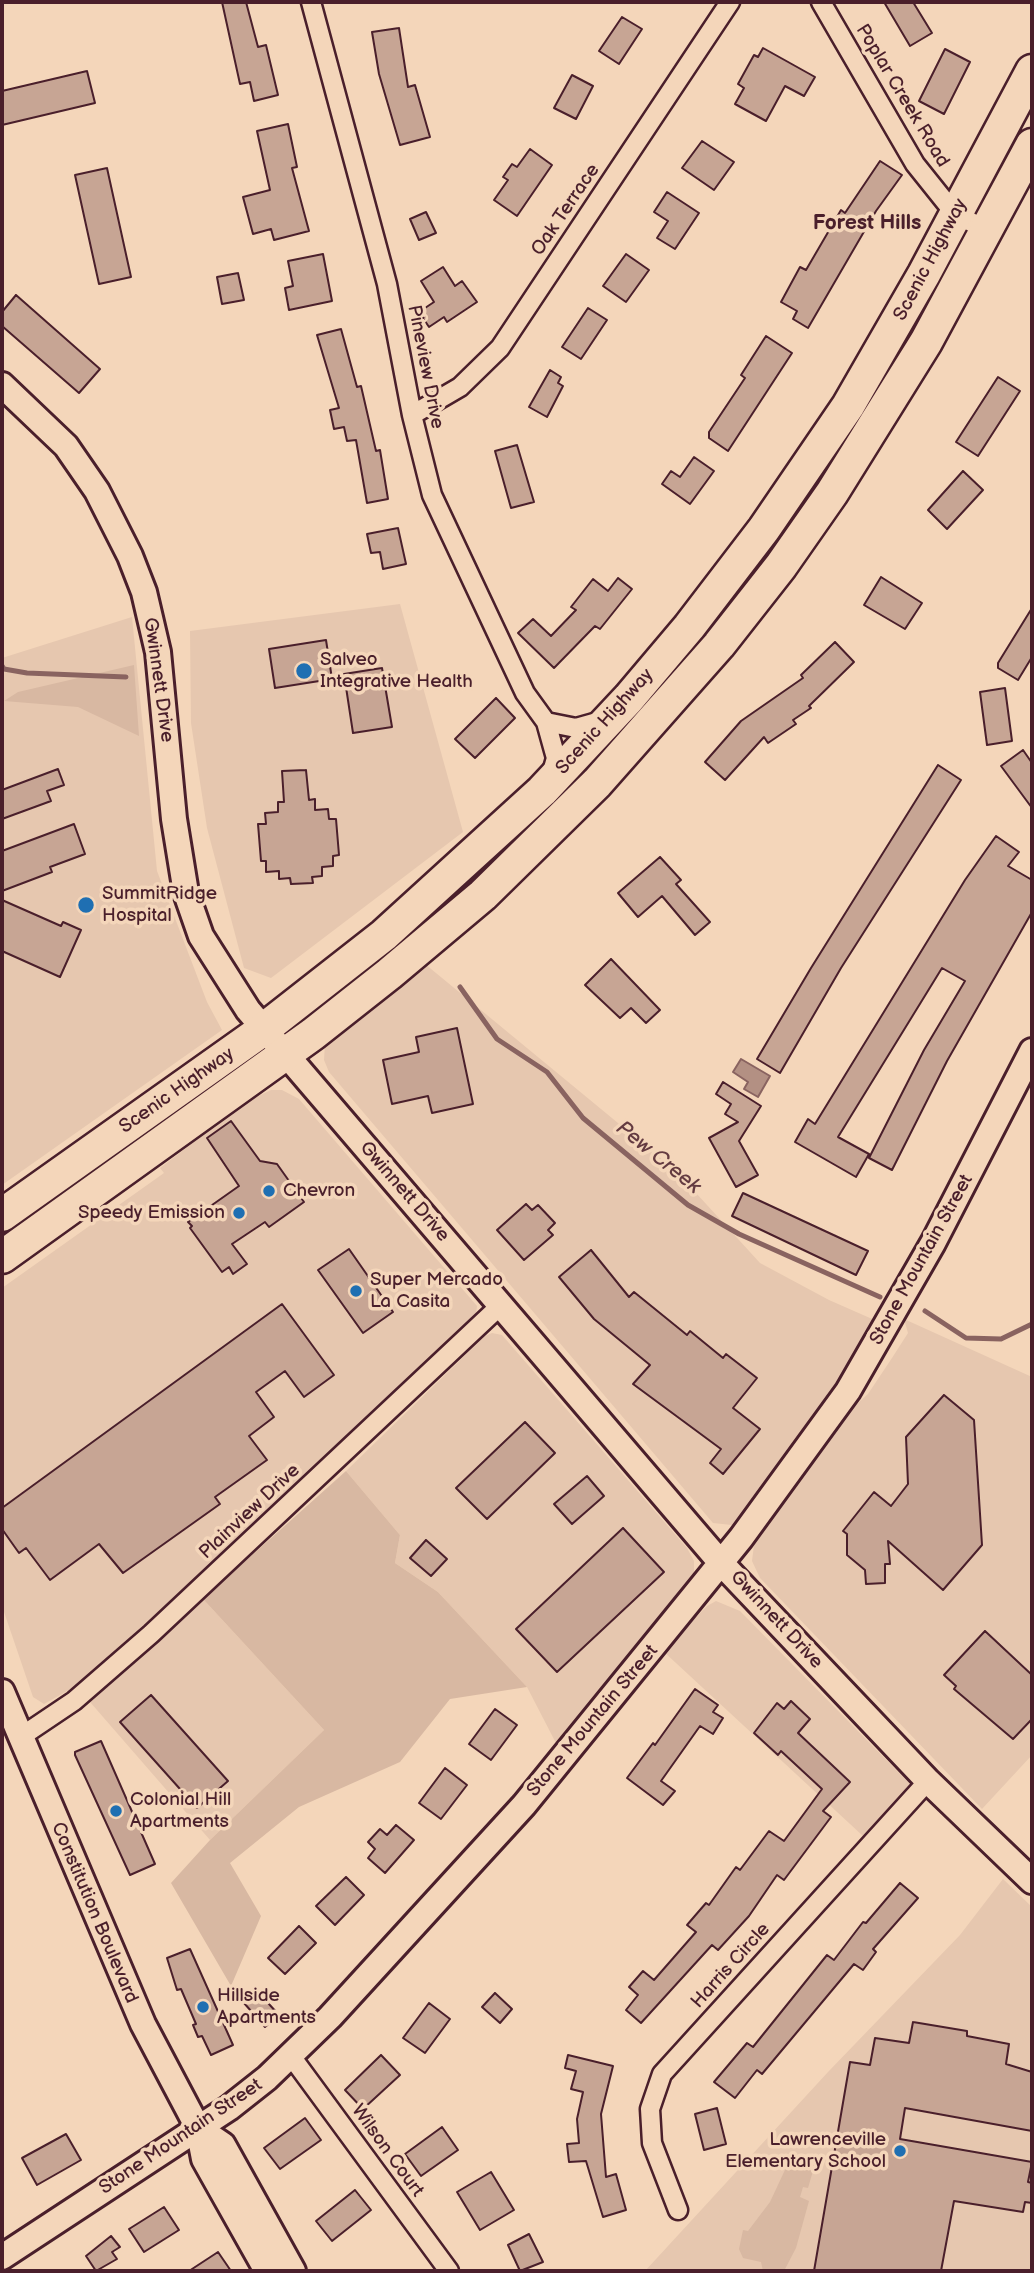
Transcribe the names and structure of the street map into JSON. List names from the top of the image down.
{
  "streets": {
    "highway": ["Scenic Highway"],
    "street": [
      "Poplar Creek Road",
      "Oak Terrace",
      "Pineview Drive",
      "Gwinnett Drive",
      "Stone Mountain Street",
      "Plainview Drive",
      "Constitution Boulevard",
      "Harris Circle",
      "Wilson Court"
    ]
  },
  "crossings": [
    ["Poplar Creek Road", "Scenic Highway"],
    ["Oak Terrace", "Pineview Drive"],
    ["Scenic Highway", "Gwinnett Drive"],
    ["Gwinnett Drive", "Stone Mountain Street"],
    ["Gwinnett Drive", "Plainview Drive"],
    ["Gwinnett Drive", "Harris Circle"],
    ["Stone Mountain Street", "Constitution Boulevard"],
    ["Stone Mountain Street", "Wilson Court"],
    ["Plainview Drive", "Constitution Boulevard"]
  ],
  "districts": ["Forest Hills"],
  "water": ["Pew Creek"],
  "places": [
    "Salveo Integrative Health",
    "SummitRidge Hospital",
    "Chevron",
    "Speedy Emission",
    "Super Mercado La Casita",
    "Colonial Hill Apartments",
    "Hillside Apartments",
    "Lawrenceville Elementary School"
  ]
}
